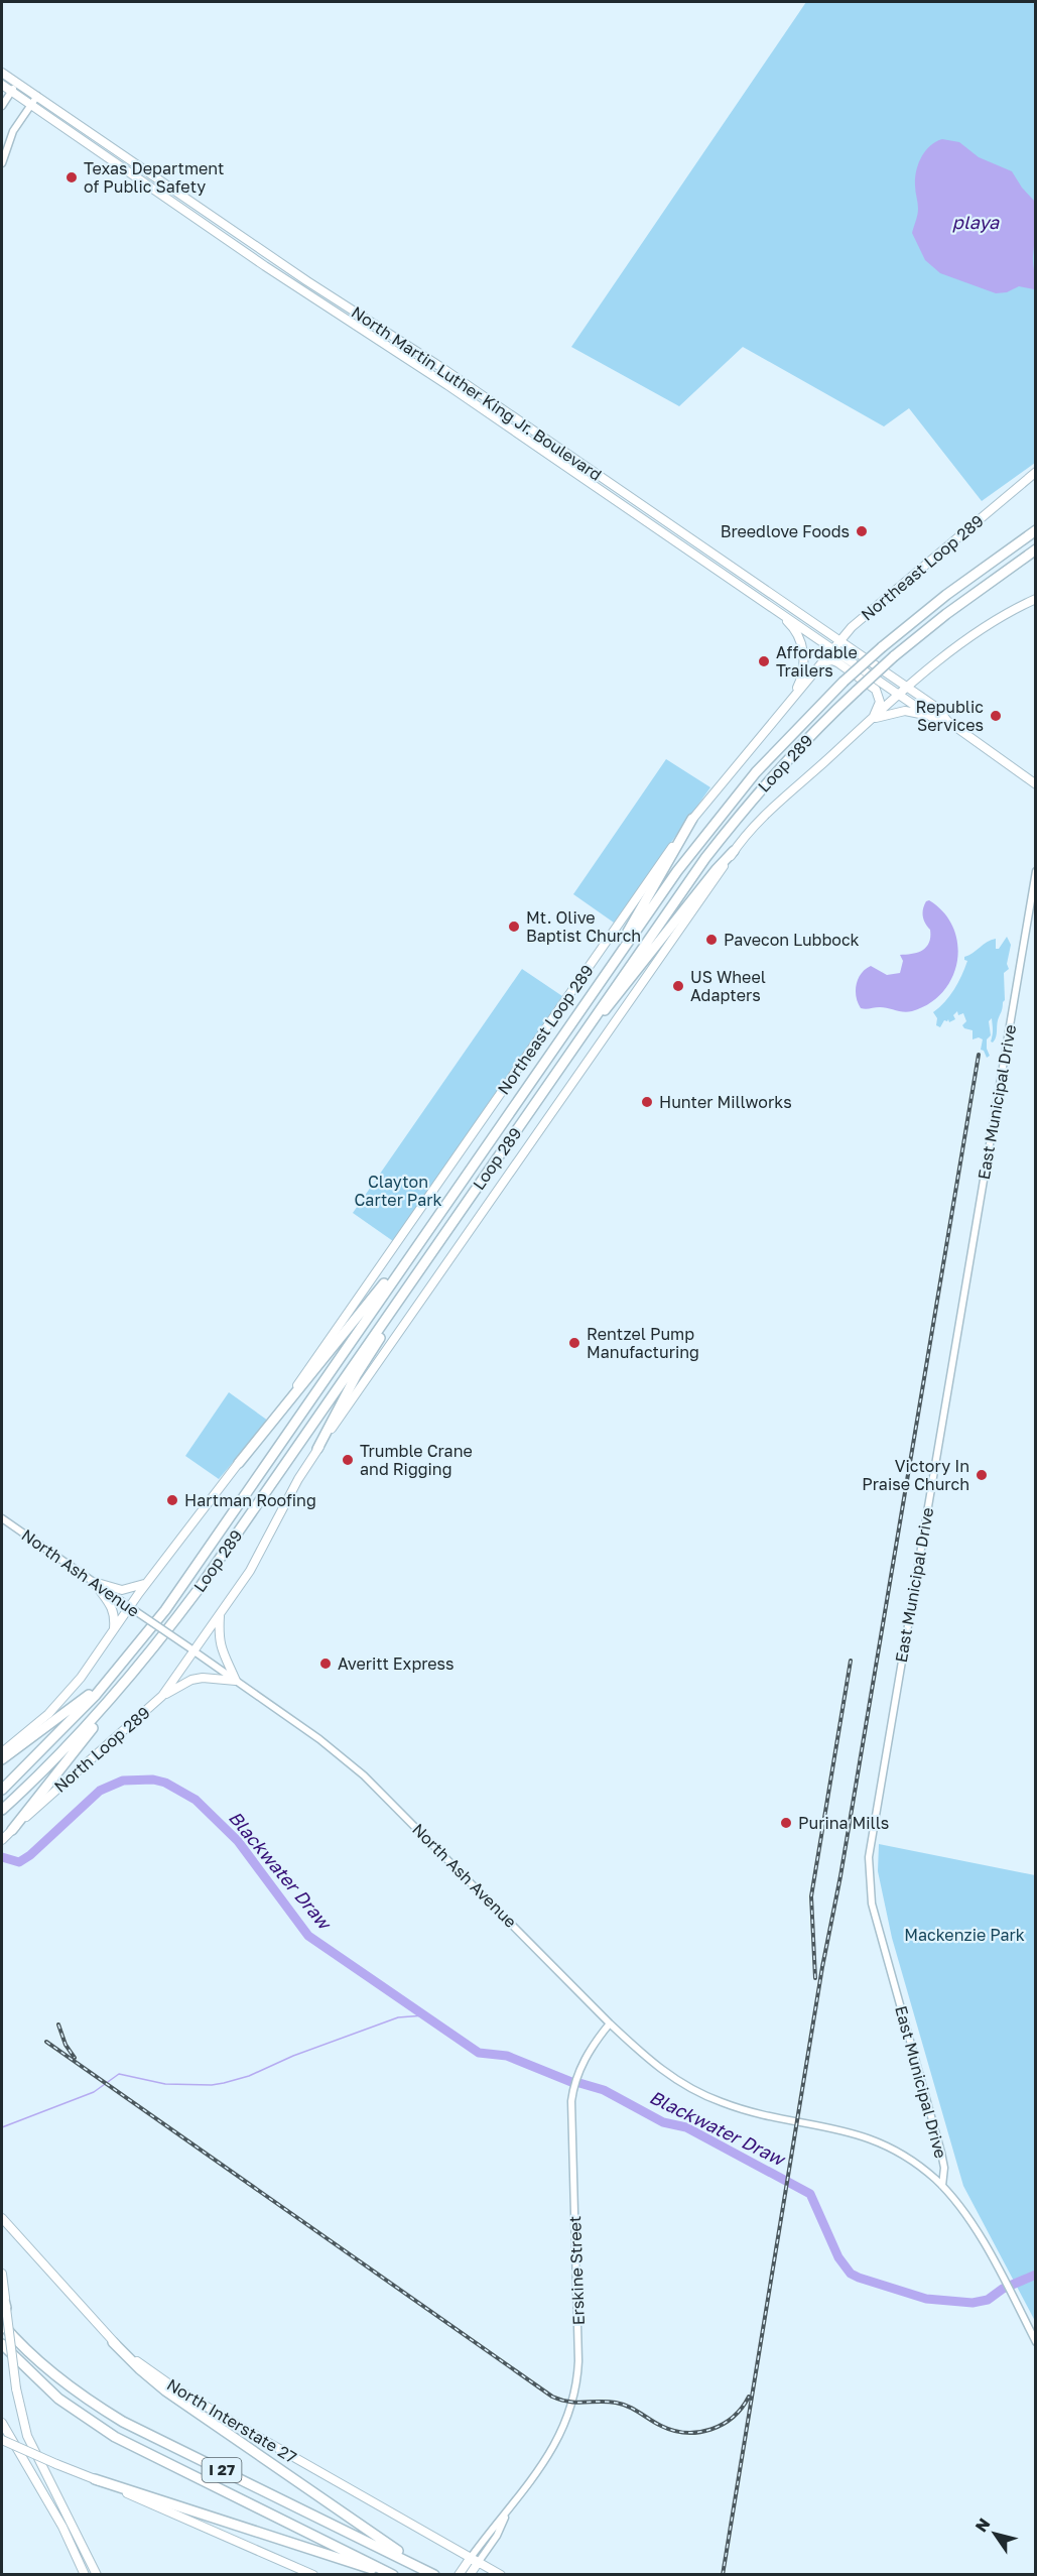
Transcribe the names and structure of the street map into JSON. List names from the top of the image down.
{
  "streets": {
    "highway": ["Loop 289", "I 27"],
    "main road": [
      "North Martin Luther King Jr. Boulevard",
      "Northeast Loop 289",
      "North Loop 289",
      "Erskine Street",
      "North Interstate 27"
    ],
    "street": ["East Municipal Drive", "North Ash Avenue"]
  },
  "crossings": [
    ["North Martin Luther King Jr. Boulevard", "Northeast Loop 289"],
    ["Northeast Loop 289", "North Ash Avenue"],
    ["East Municipal Drive", "North Ash Avenue"],
    ["North Ash Avenue", "North Loop 289"],
    ["North Ash Avenue", "Erskine Street"],
    ["Erskine Street", "North Interstate 27"]
  ],
  "water": ["playa", "Blackwater Draw"],
  "parks": ["Clayton Carter Park", "Mackenzie Park"],
  "places": [
    "Texas Department of Public Safety",
    "Breedlove Foods",
    "Affordable Trailers",
    "Republic Services",
    "Mt. Olive Baptist Church",
    "Pavecon Lubbock",
    "US Wheel Adapters",
    "Hunter Millworks",
    "Rentzel Pump Manufacturing",
    "Trumble Crane and Rigging",
    "Victory In Praise Church",
    "Hartman Roofing",
    "Averitt Express",
    "Purina Mills"
  ],
  "north": "top left"
}
